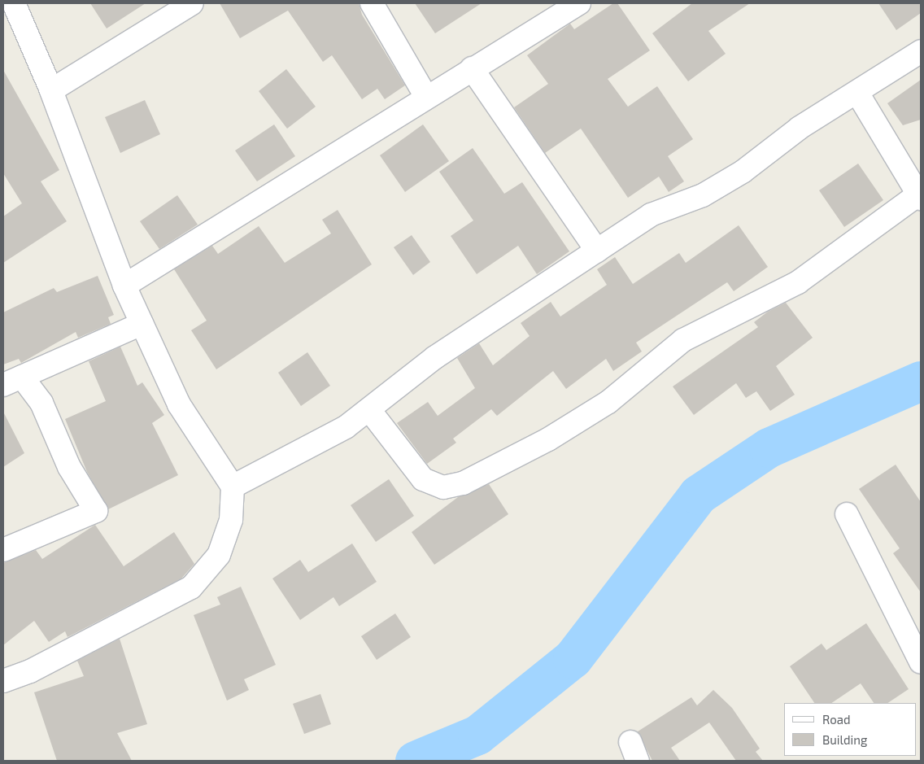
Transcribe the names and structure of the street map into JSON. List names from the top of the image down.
{
  "legend": ["Road", "Building"]
}
